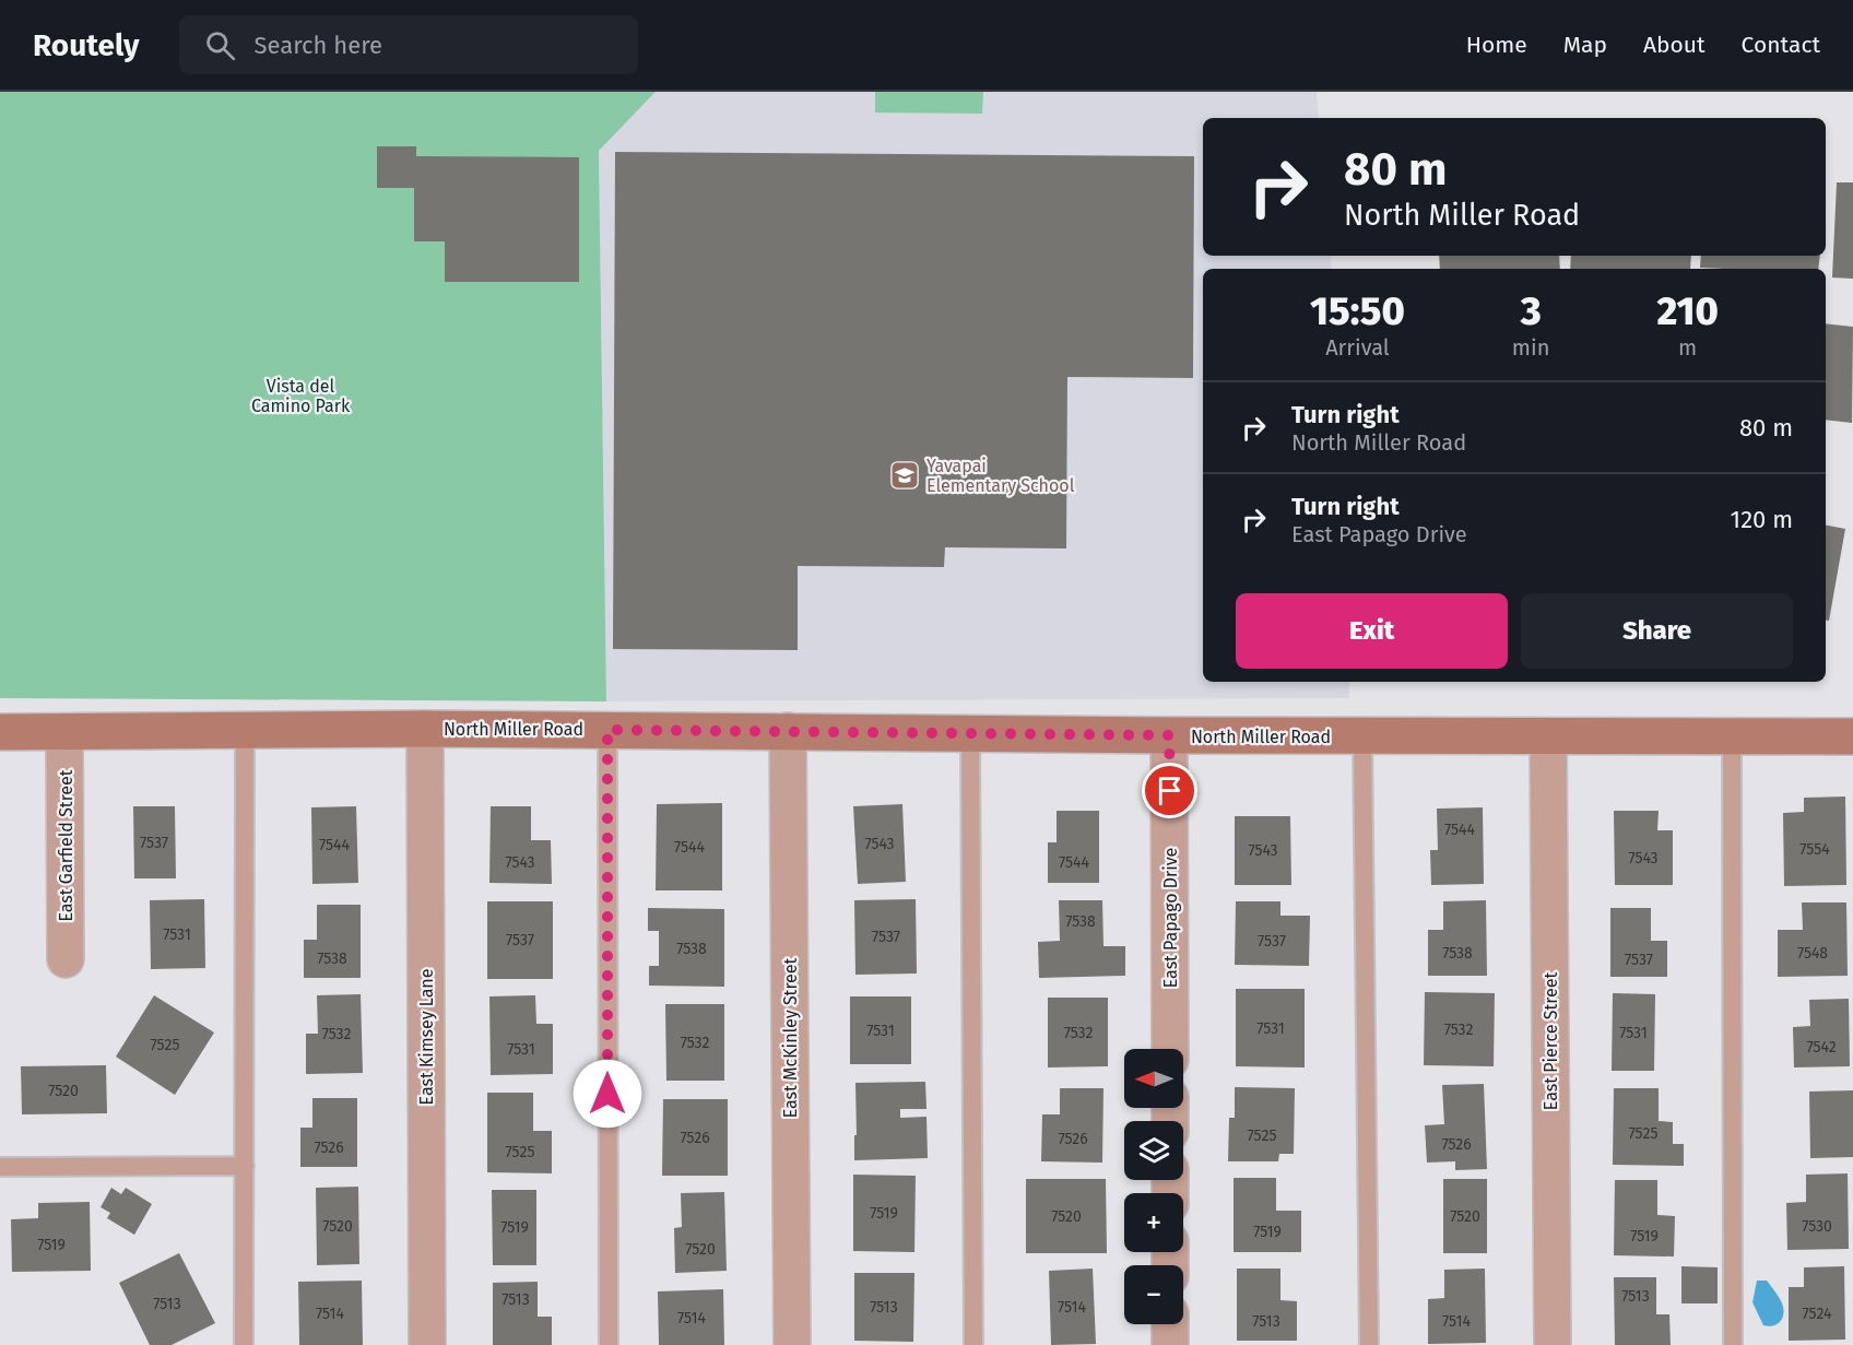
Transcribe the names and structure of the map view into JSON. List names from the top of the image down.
{
  "streets": {
    "street": [
      "North Miller Road",
      "East Garfield Street",
      "East Papago Drive",
      "East Kimsey Lane",
      "East McKinley Street",
      "East Pierce Street"
    ]
  },
  "crossings": [
    ["North Miller Road", "East Garfield Street"],
    ["North Miller Road", "East Papago Drive"],
    ["North Miller Road", "East Kimsey Lane"],
    ["North Miller Road", "East McKinley Street"],
    ["North Miller Road", "East Pierce Street"]
  ],
  "parks": ["Vista del Camino Park"],
  "places": {
    "school or university": ["Yavapai Elementary School"]
  },
  "house_numbers": [
    "7544",
    "7537",
    "7543",
    "7544",
    "7544",
    "7554",
    "7543",
    "7543",
    "7543",
    "7544",
    "7538",
    "7531",
    "7537",
    "7537",
    "7537",
    "7538",
    "7538",
    "7548",
    "7538",
    "7537",
    "7531",
    "7532",
    "7531",
    "7532",
    "7531",
    "7532",
    "7532",
    "7525",
    "7542",
    "7531",
    "7520",
    "7525",
    "7525",
    "7526",
    "7526",
    "7526",
    "7526",
    "7525",
    "7519",
    "7520",
    "7520",
    "7520",
    "7530",
    "7519",
    "7519",
    "7519",
    "7519",
    "7520",
    "7513",
    "7513",
    "7513",
    "7513",
    "7514",
    "7514",
    "7524",
    "7514",
    "7513",
    "7514"
  ],
  "north": "left",
  "page": {
    "header": "Routely",
    "search": "Search here",
    "nav": [
      "Home",
      "Map",
      "About",
      "Contact"
    ],
    "turn": ["80 m", "North Miller Road"],
    "eta": [
      "15:50",
      "Arrival",
      "3",
      "min",
      "210",
      "m"
    ],
    "list": [
      {
        "name": "Turn right",
        "note": "North Miller Road",
        "value": "80 m"
      },
      {
        "name": "Turn right",
        "note": "East Papago Drive",
        "value": "120 m"
      }
    ],
    "buttons": ["Exit", "Share"],
    "map_buttons": ["+", "−"]
  }
}
